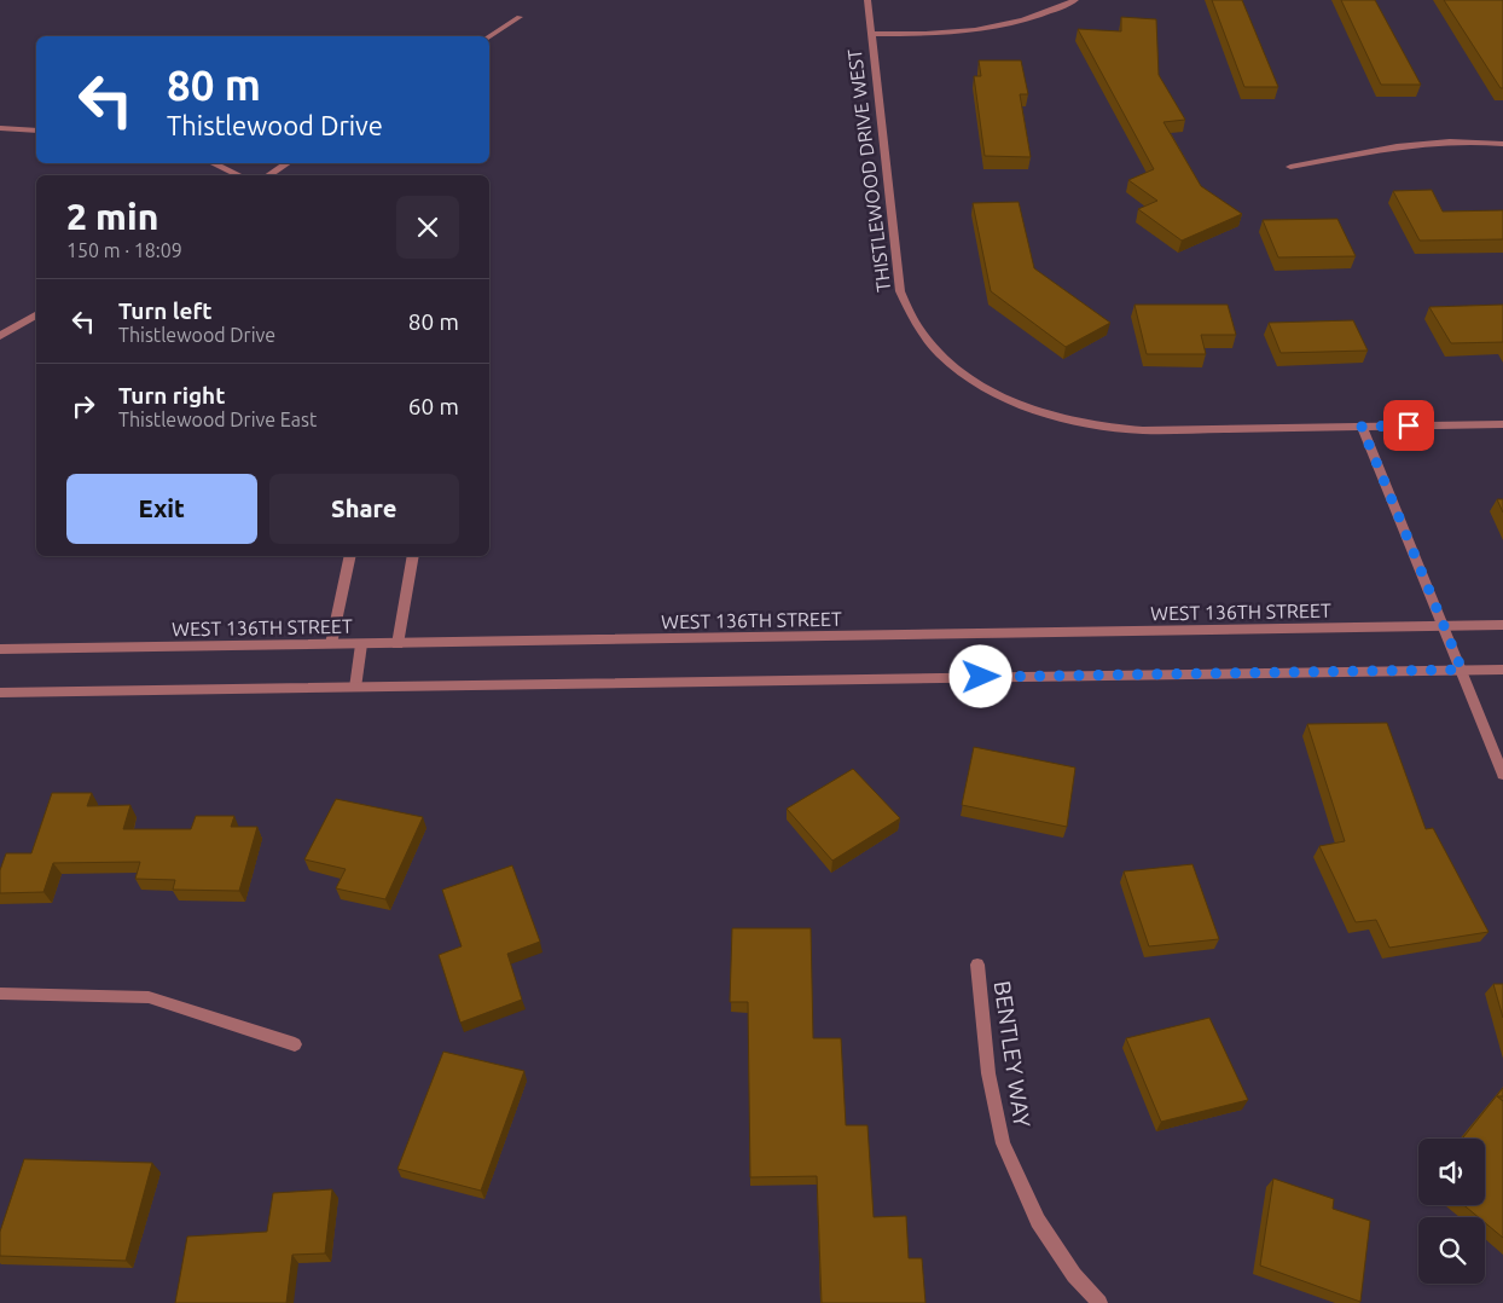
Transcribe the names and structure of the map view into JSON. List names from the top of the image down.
{
  "streets": {
    "street": ["THISTLEWOOD DRIVE WEST", "WEST 136TH STREET", "BENTLEY WAY"]
  },
  "page": {
    "turn": ["80 m", "Thistlewood Drive"],
    "heading": ["2 min", "150 m · 18:09"],
    "list": [
      {
        "name": "Turn left",
        "note": "Thistlewood Drive",
        "value": "80 m"
      },
      {
        "name": "Turn right",
        "note": "Thistlewood Drive East",
        "value": "60 m"
      }
    ],
    "buttons": ["Exit", "Share"]
  }
}
